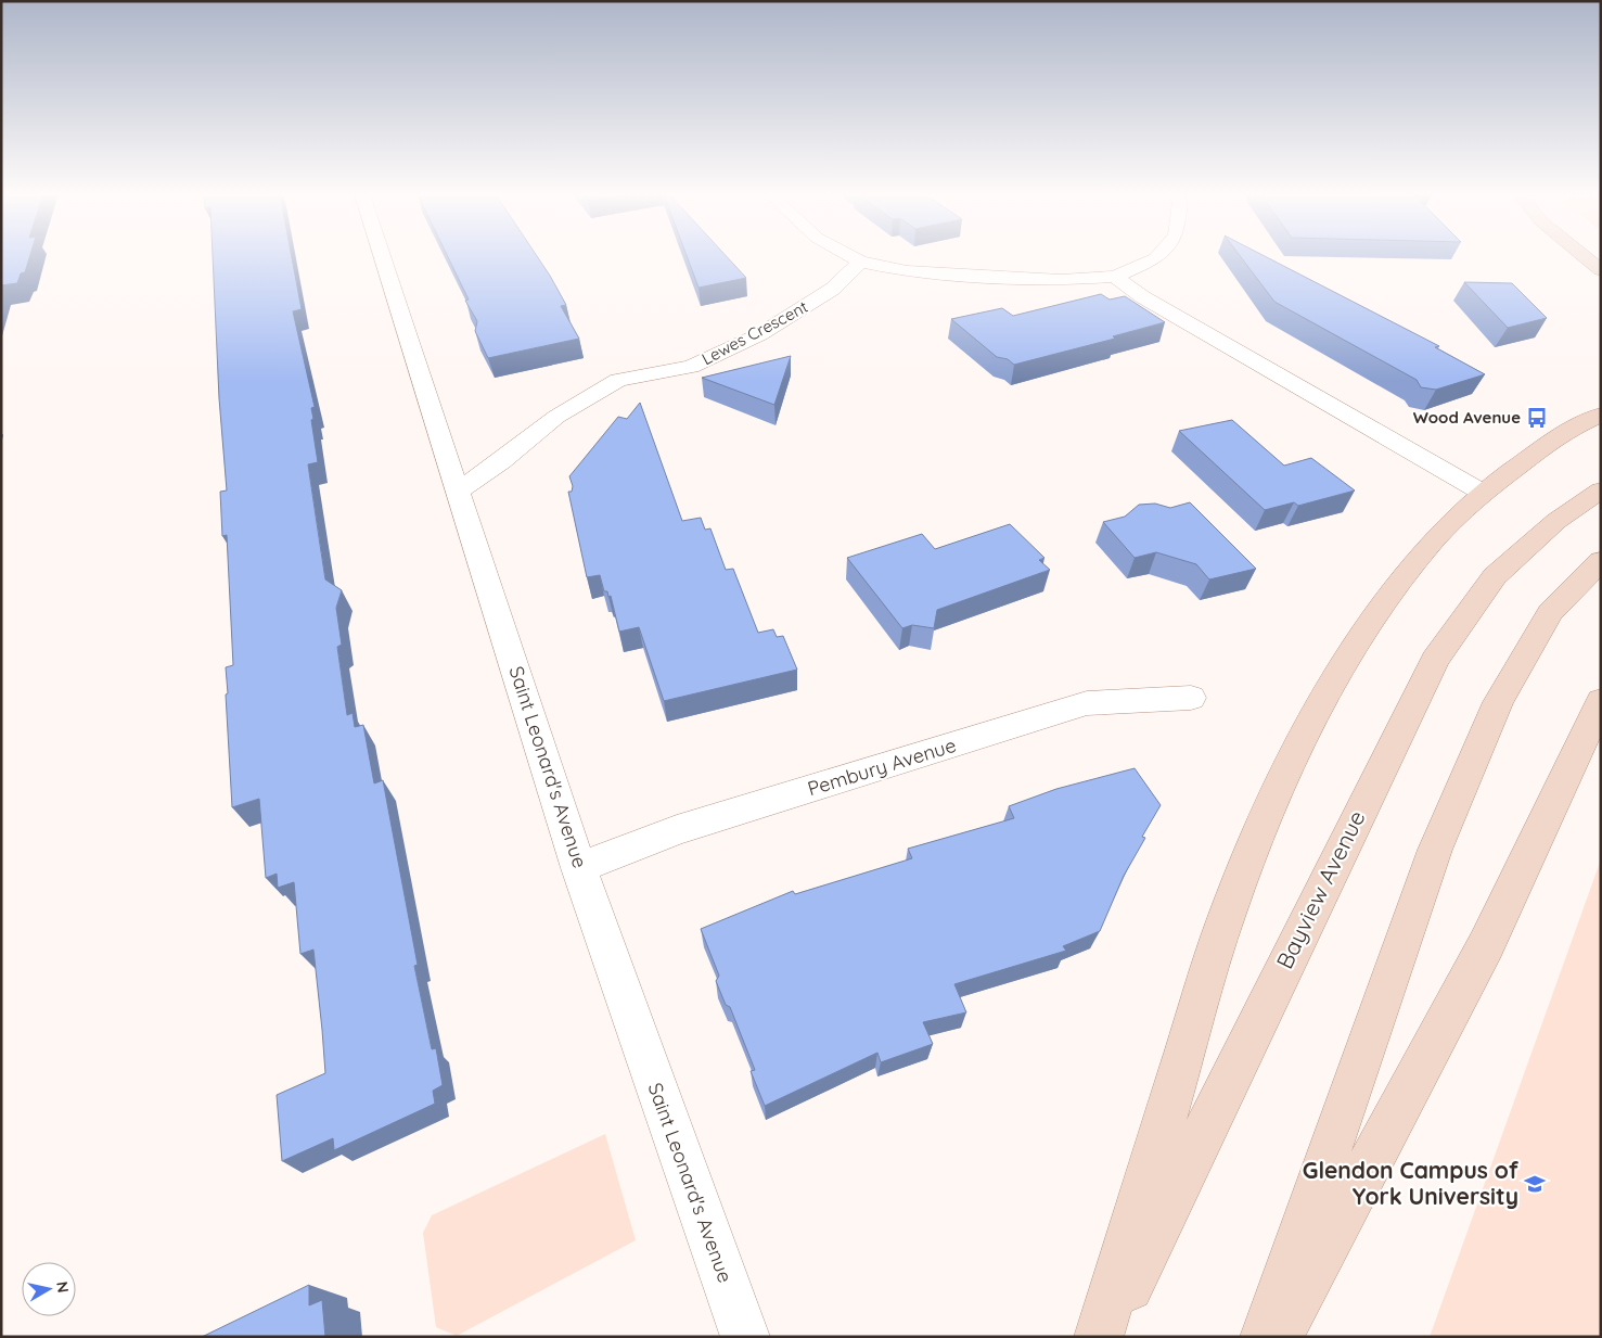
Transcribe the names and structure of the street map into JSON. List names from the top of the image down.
{
  "streets": {
    "main road": ["Bayview Avenue"],
    "street": ["Lewes Crescent", "Saint Leonard's Avenue", "Pembury Avenue"]
  },
  "crossings": [
    ["Lewes Crescent", "Saint Leonard's Avenue"],
    ["Saint Leonard's Avenue", "Pembury Avenue"]
  ],
  "places": {
    "bus stop": ["Wood Avenue"],
    "school or university": ["Glendon Campus of York University"]
  },
  "north": "right"
}
